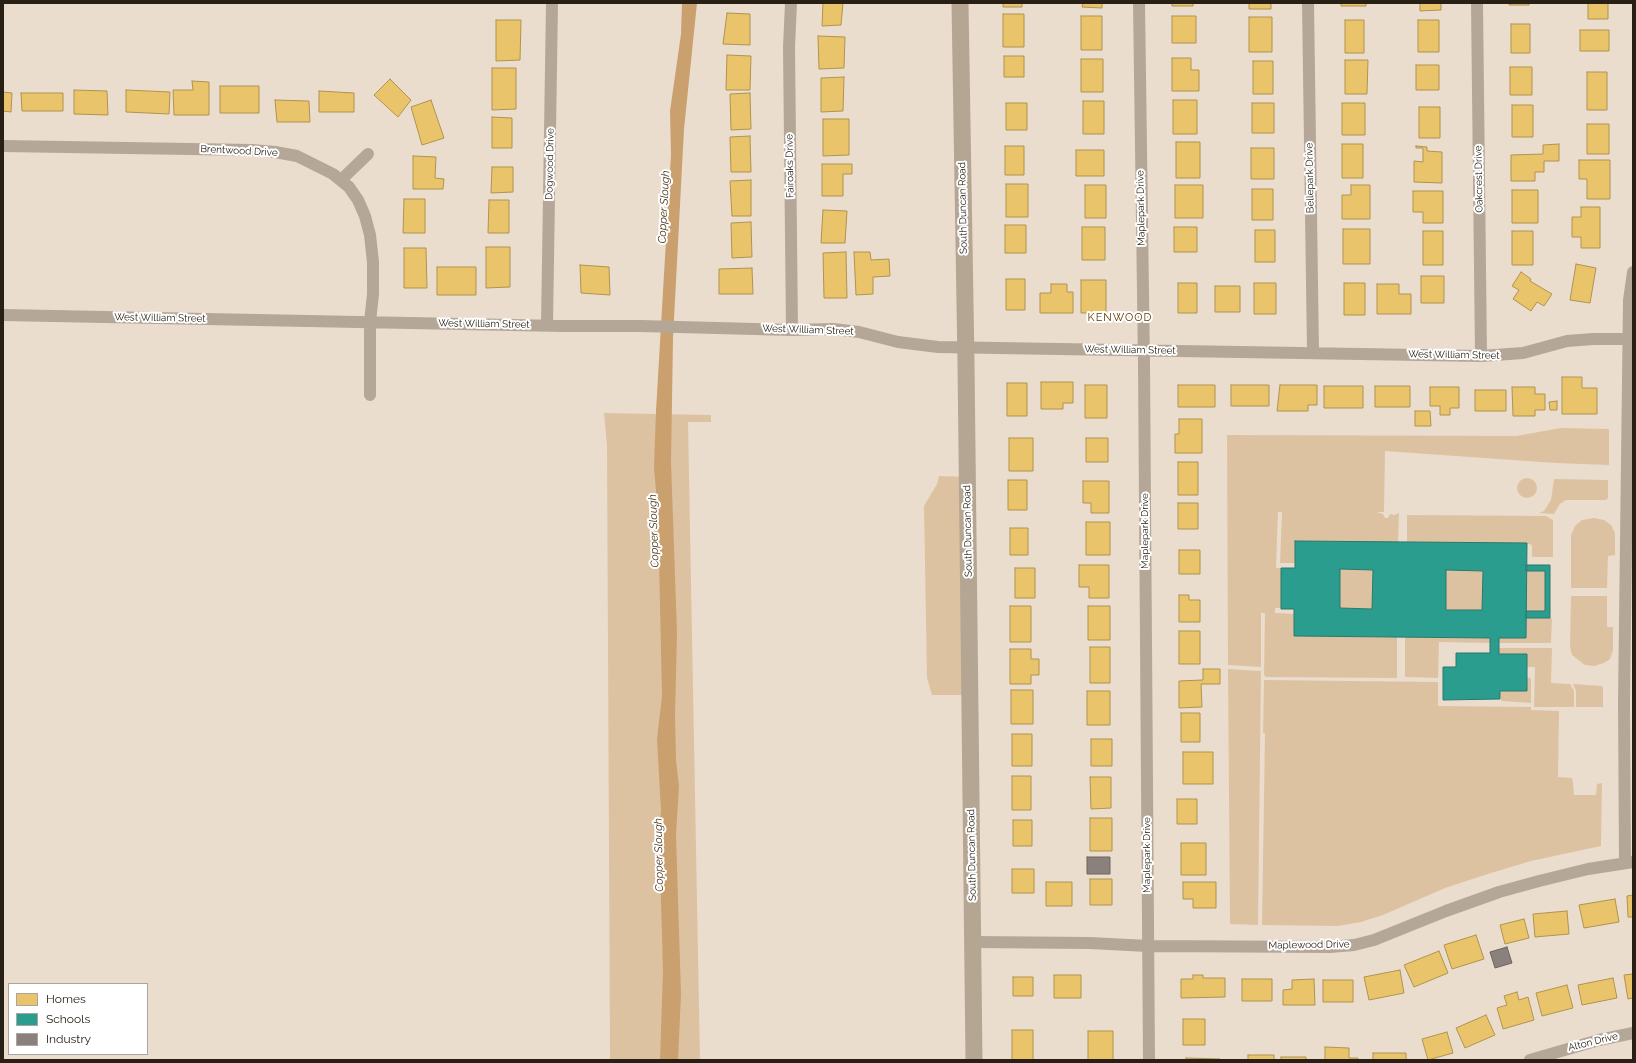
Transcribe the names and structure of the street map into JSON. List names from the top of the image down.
{
  "streets": {
    "main road": ["South Duncan Road"],
    "street": [
      "Brentwood Drive",
      "Dogwood Drive",
      "Fairoaks Drive",
      "Bellepark Drive",
      "Oakcrest Drive",
      "Maplepark Drive",
      "West William Street",
      "Maplewood Drive",
      "Alton Drive"
    ]
  },
  "crossings": [
    ["Brentwood Drive", "West William Street"],
    ["Dogwood Drive", "West William Street"],
    ["Fairoaks Drive", "West William Street"],
    ["Bellepark Drive", "West William Street"],
    ["Oakcrest Drive", "West William Street"],
    ["South Duncan Road", "West William Street"],
    ["South Duncan Road", "Maplewood Drive"],
    ["Maplepark Drive", "West William Street"],
    ["Maplepark Drive", "Maplewood Drive"]
  ],
  "districts": ["KENWOOD"],
  "water": ["Copper Slough"],
  "legend": ["Homes", "Schools", "Industry"]
}
